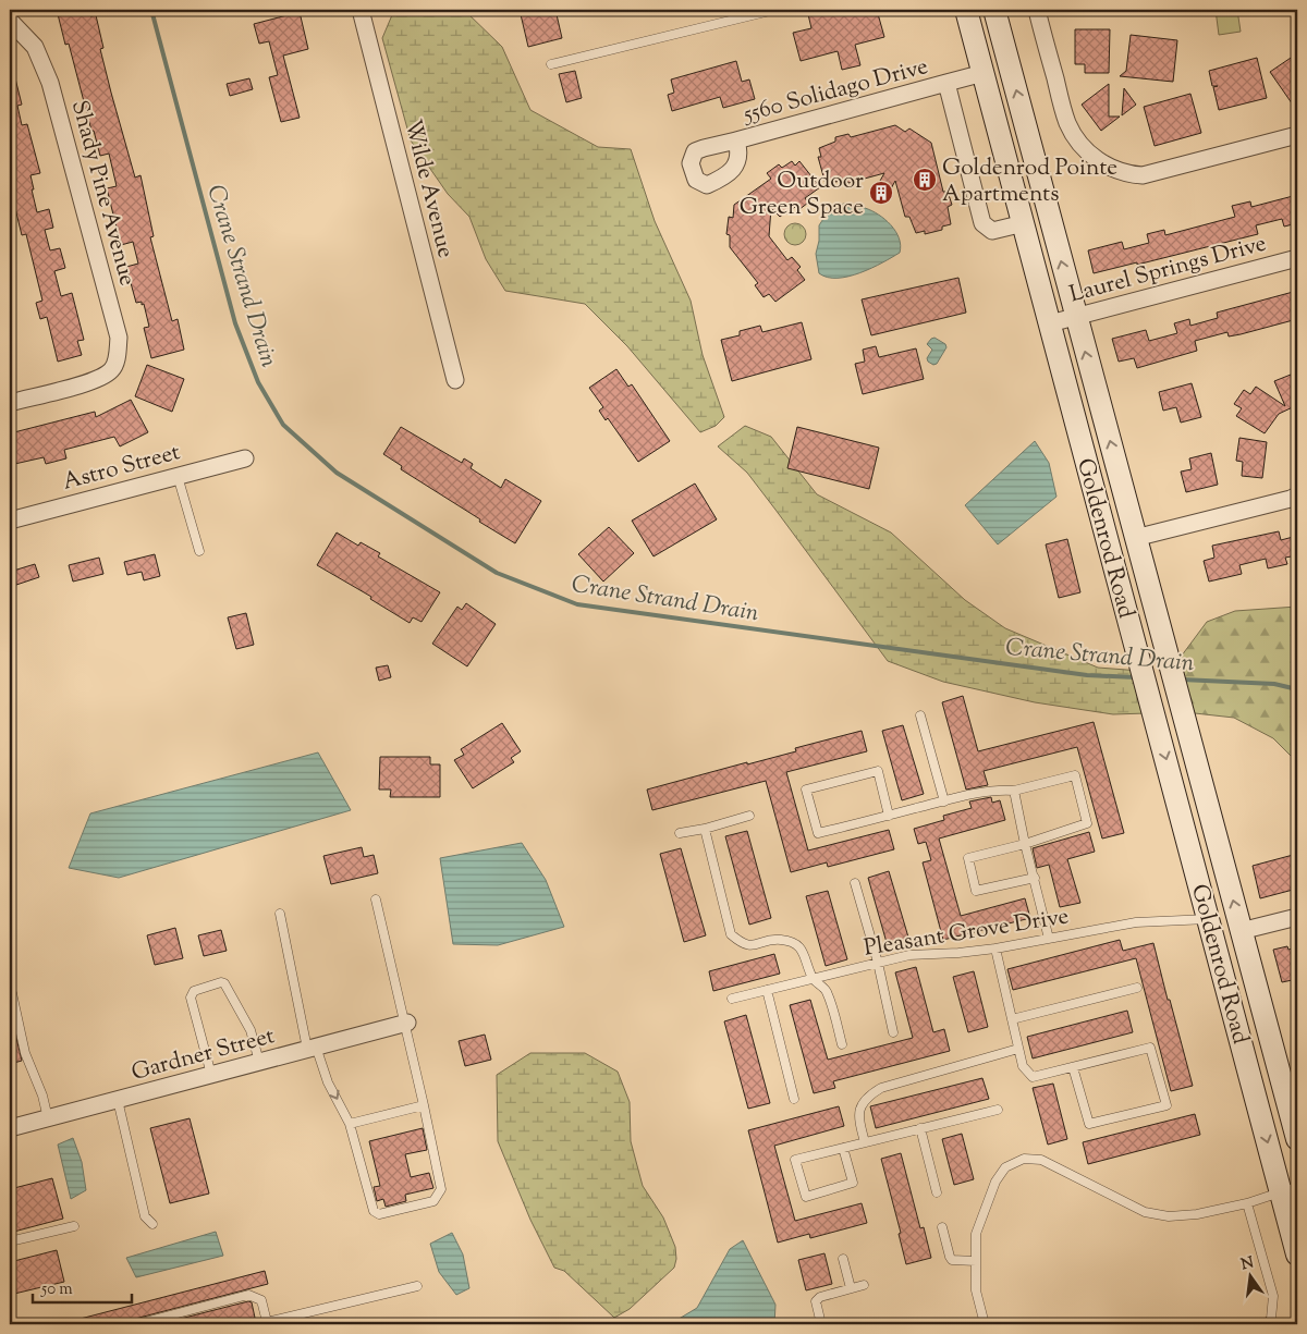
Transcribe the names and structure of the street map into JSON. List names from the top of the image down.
{
  "streets": {
    "main road": ["Goldenrod Road"],
    "street": [
      "5560 Solidago Drive",
      "Wilde Avenue",
      "Shady Pine Avenue",
      "Laurel Springs Drive",
      "Astro Street",
      "Gardner Street"
    ],
    "lane": ["Pleasant Grove Drive"]
  },
  "crossings": [
    ["5560 Solidago Drive", "Goldenrod Road"],
    ["Laurel Springs Drive", "Goldenrod Road"],
    ["Goldenrod Road", "Pleasant Grove Drive"]
  ],
  "water": ["Crane Strand Drain"],
  "places": {
    "building": ["Goldenrod Pointe Apartments", "Outdoor Green Space"]
  },
  "scale_bar": "50 m",
  "north": "top"
}
